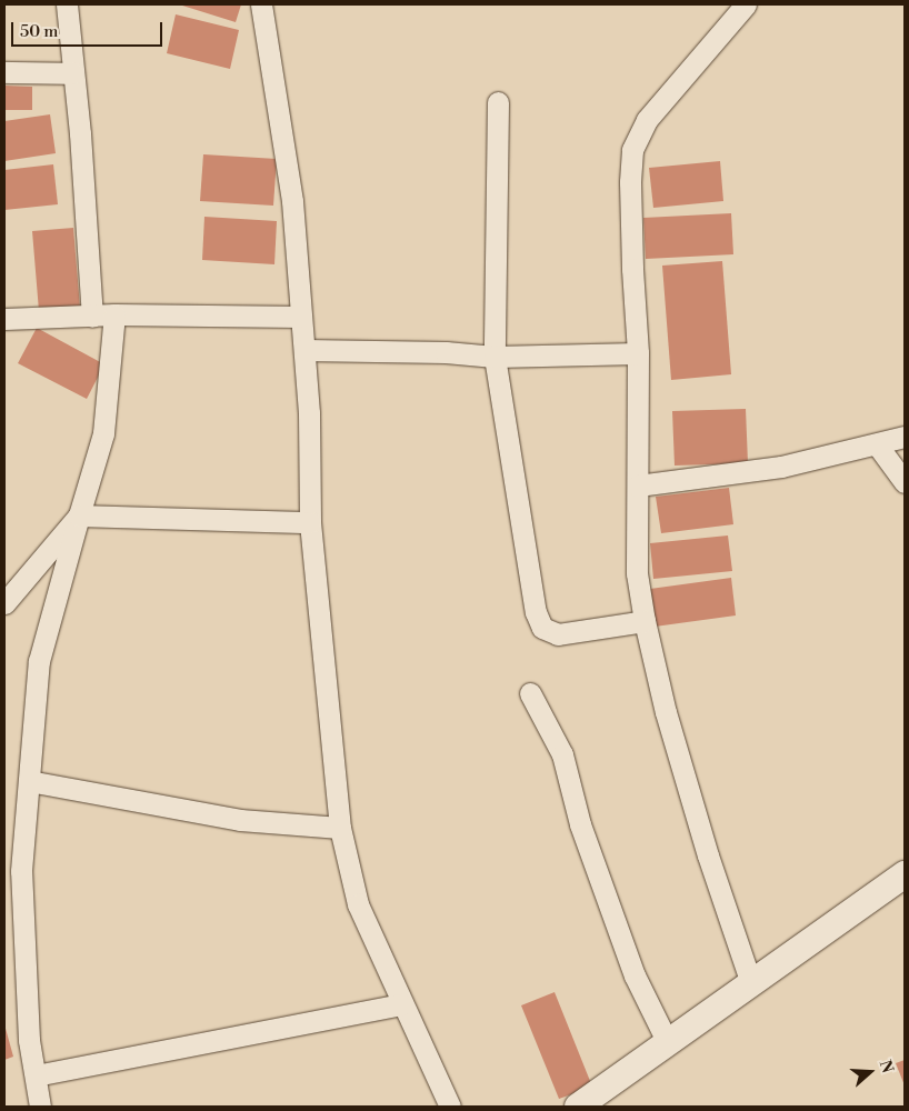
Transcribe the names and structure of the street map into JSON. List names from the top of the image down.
{
  "scale_bar": "50 m",
  "north": "right"
}
